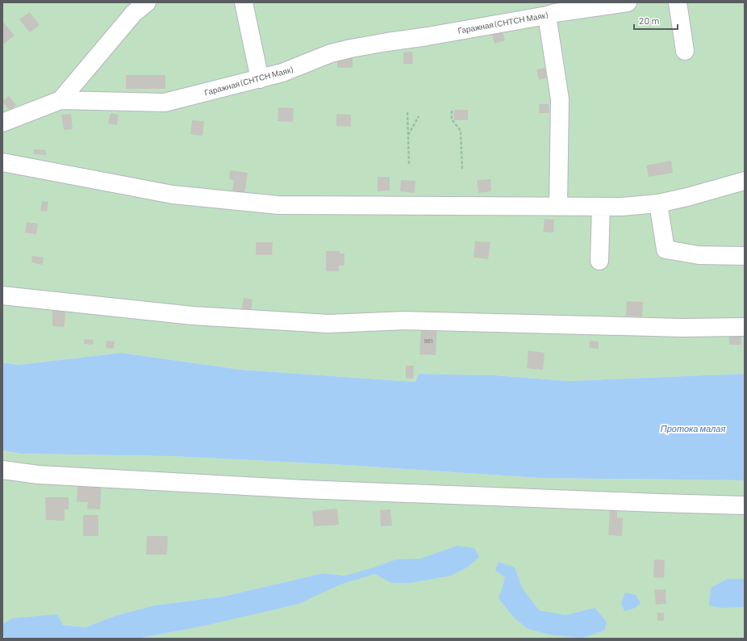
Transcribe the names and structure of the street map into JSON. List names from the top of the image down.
{
  "streets": {
    "street": ["Гаражная (СНТСН Маяк)"]
  },
  "water": ["Протока малая"],
  "house_numbers": ["961"],
  "scale_bar": "20 m"
}
